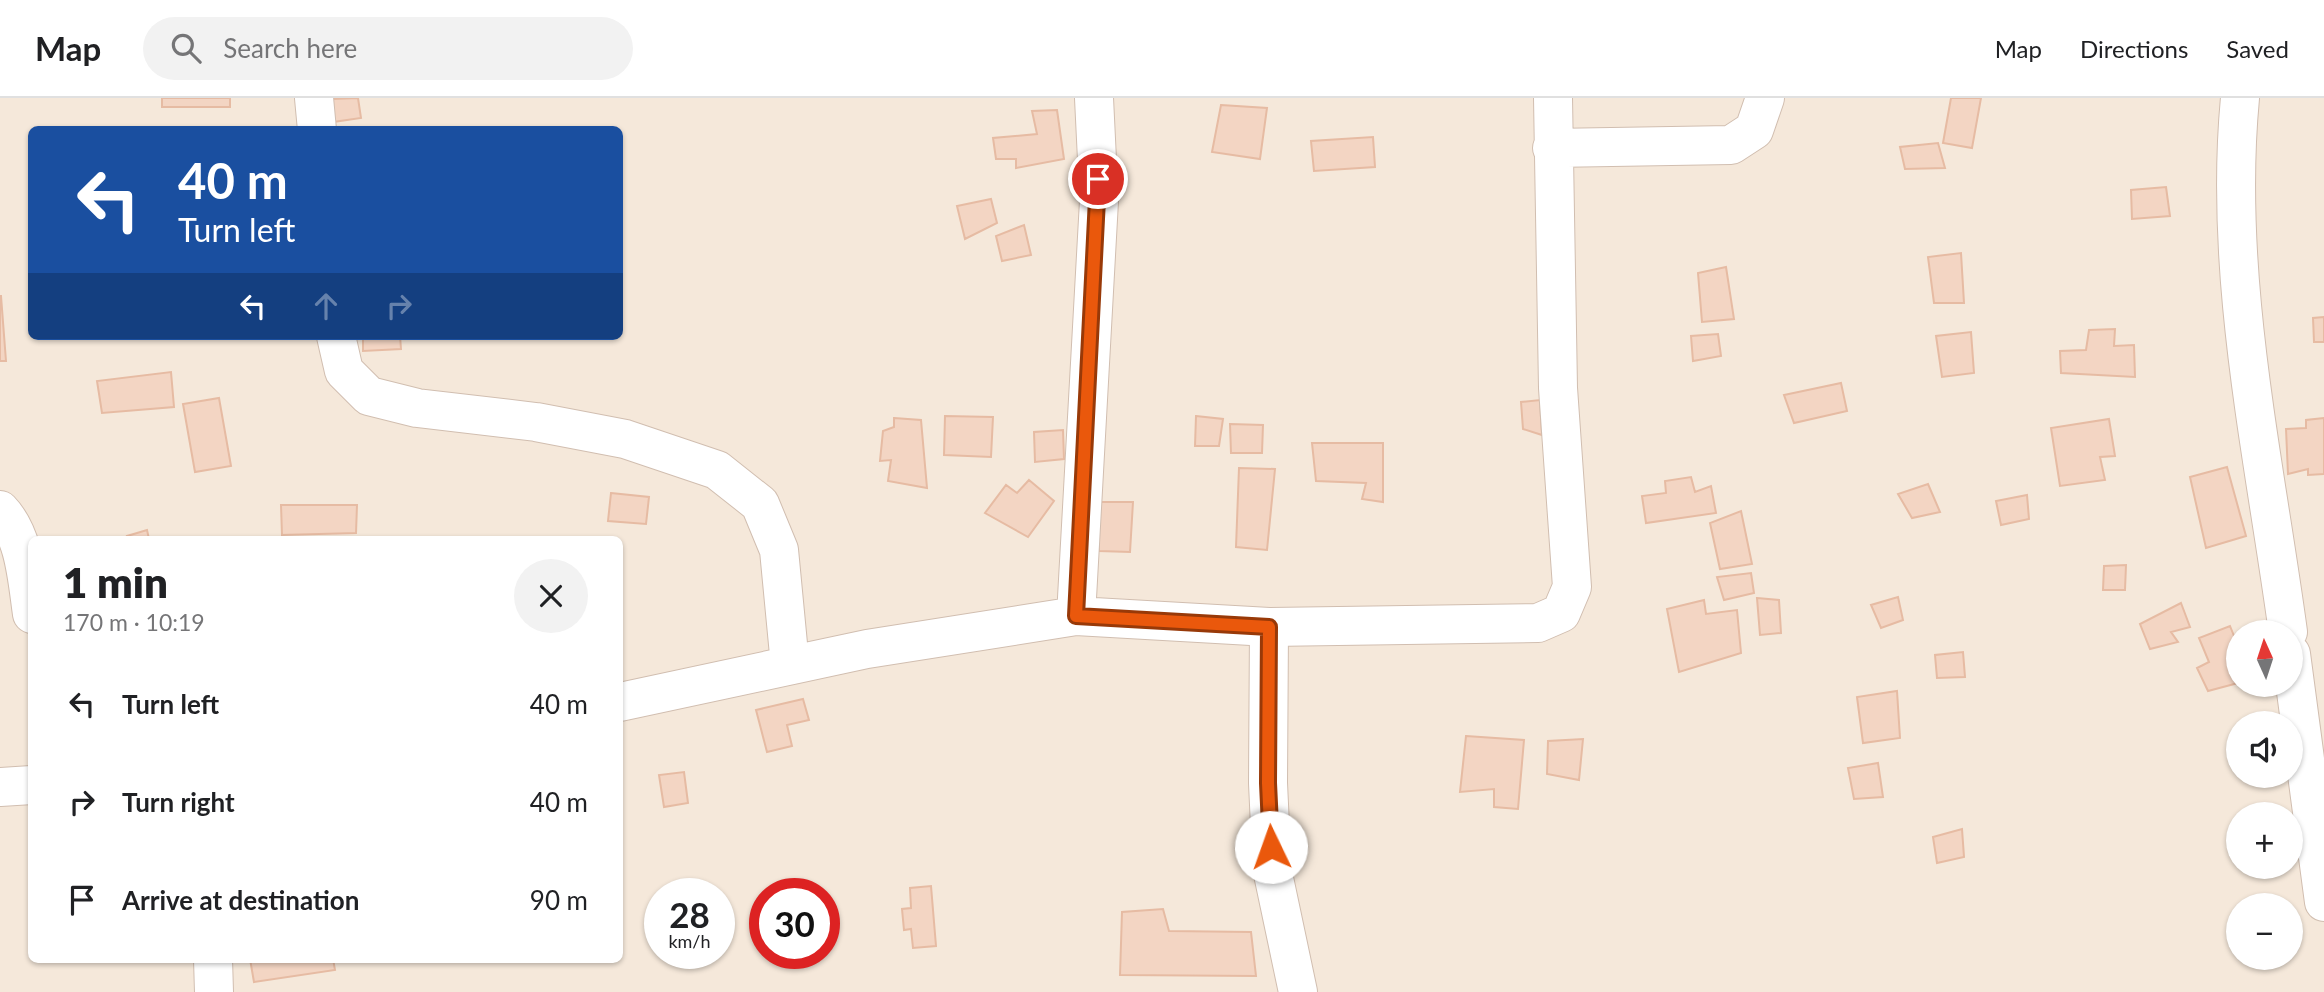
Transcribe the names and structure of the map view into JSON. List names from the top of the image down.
{
  "north": "top",
  "page": {
    "header": "Map",
    "search": "Search here",
    "nav": ["Map", "Directions", "Saved"],
    "turn": ["40 m", "Turn left"],
    "heading": ["1 min", "170 m · 10:19"],
    "map_buttons": ["+", "−"],
    "list": [
      {
        "name": "Turn left",
        "value": "40 m"
      },
      {
        "name": "Turn right",
        "value": "40 m"
      },
      {
        "name": "Arrive at destination",
        "value": "90 m"
      }
    ],
    "speed": "28 km/h",
    "limit": "30"
  }
}
